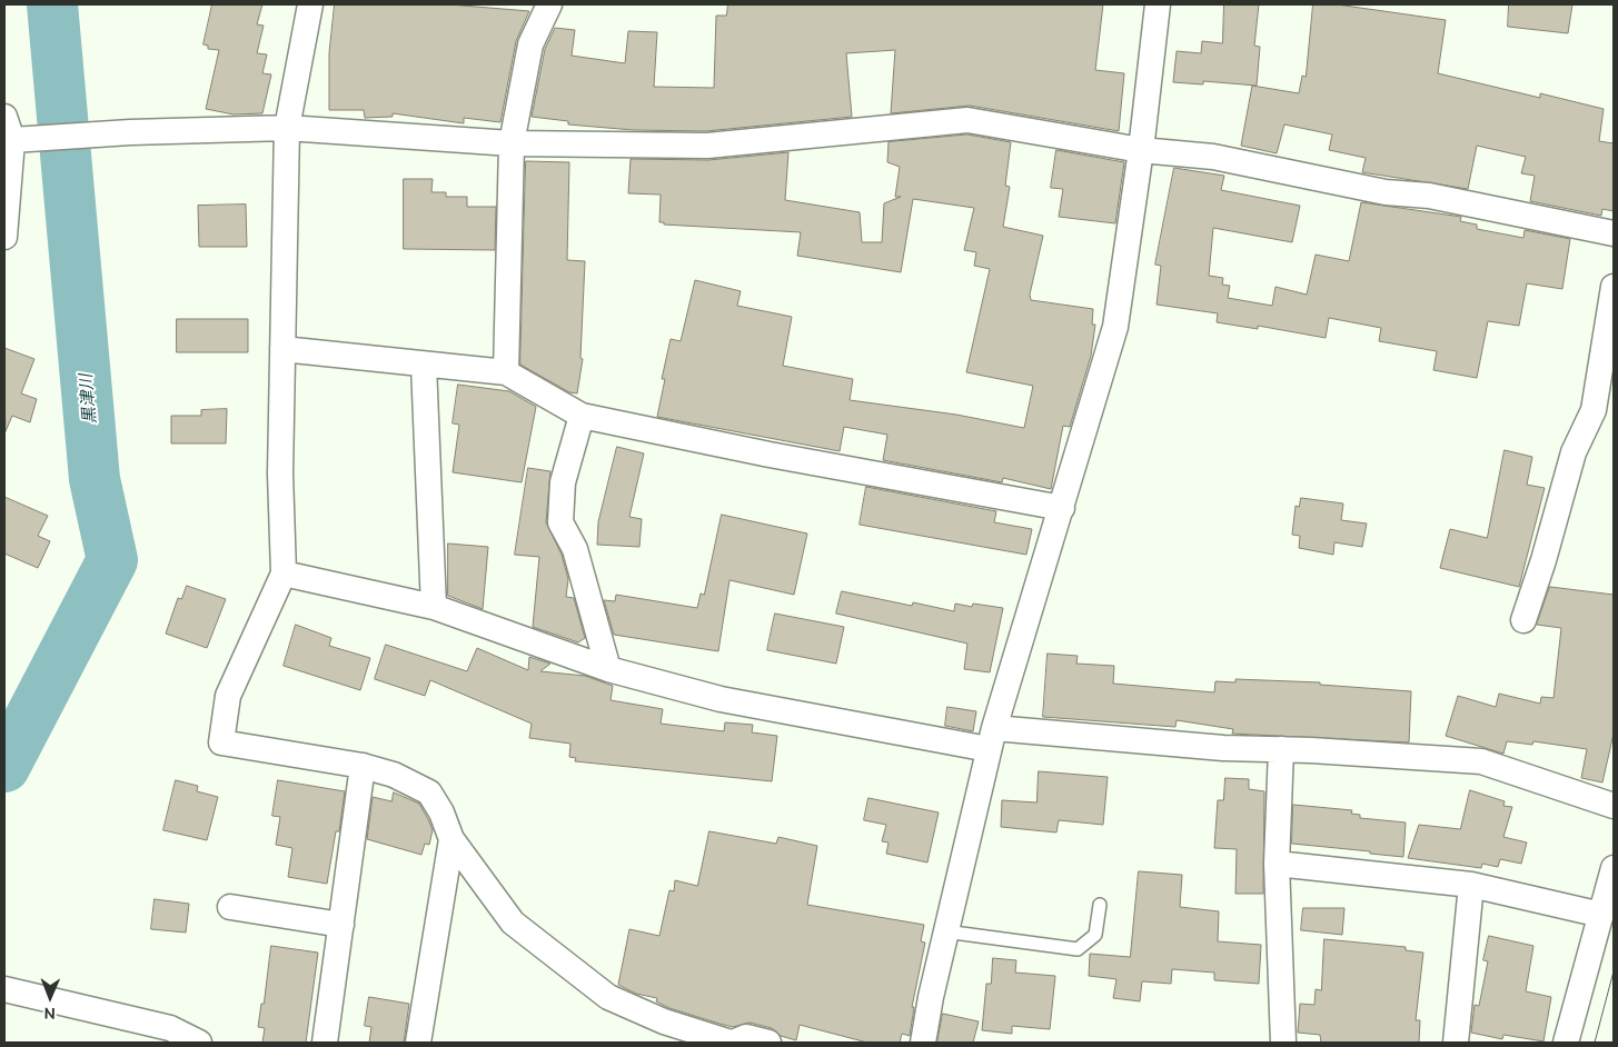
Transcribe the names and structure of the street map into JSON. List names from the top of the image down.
{
  "water": ["黒津川"],
  "north": "bottom"
}
